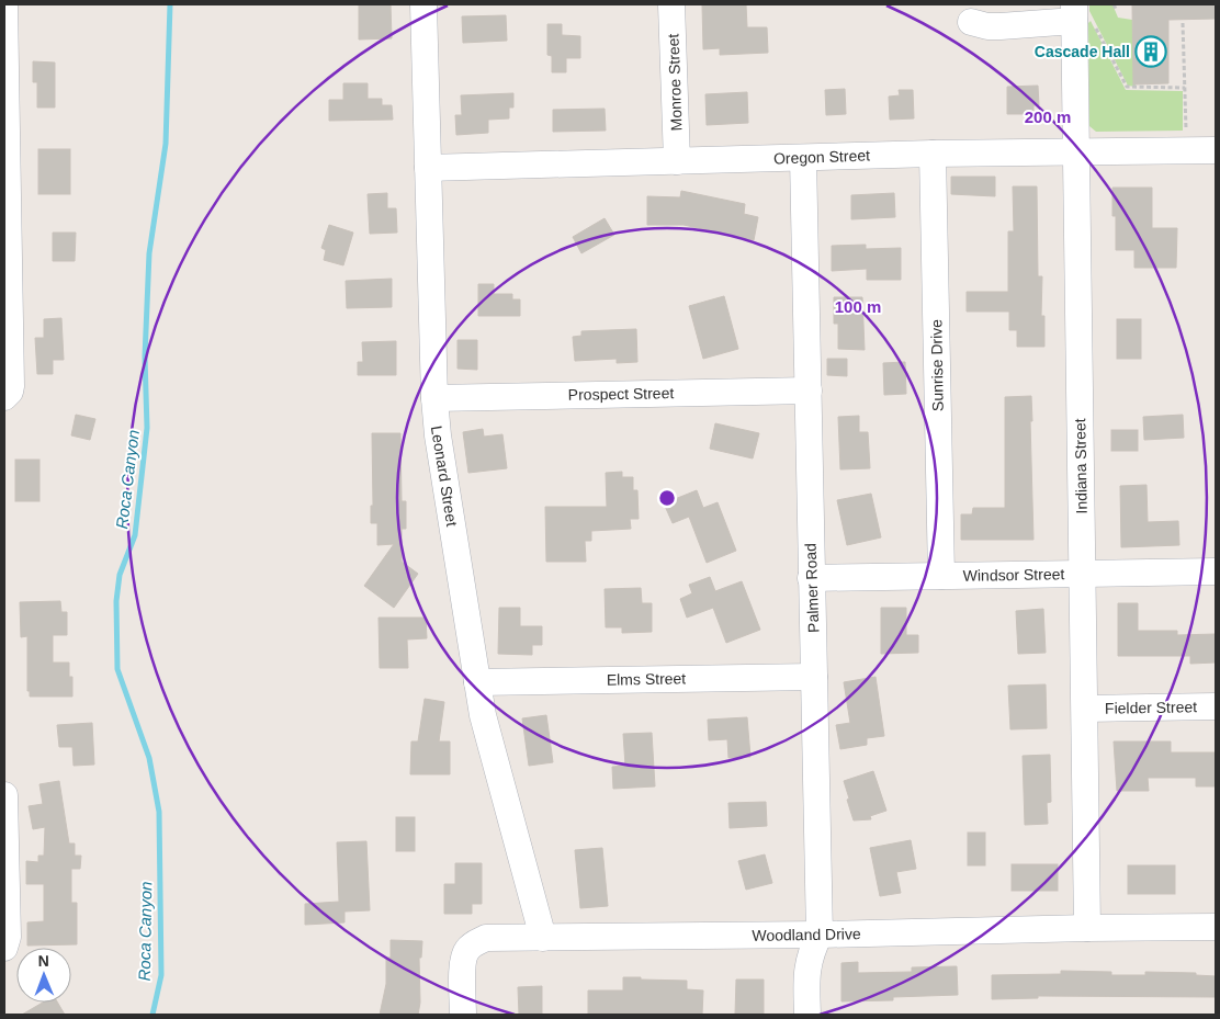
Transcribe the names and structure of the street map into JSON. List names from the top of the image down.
{
  "streets": {
    "street": [
      "Monroe Street",
      "Oregon Street",
      "Sunrise Drive",
      "Prospect Street",
      "Indiana Street",
      "Leonard Street",
      "Windsor Street",
      "Palmer Road",
      "Elms Street",
      "Fielder Street",
      "Woodland Drive"
    ]
  },
  "crossings": [
    ["Monroe Street", "Oregon Street"],
    ["Oregon Street", "Sunrise Drive"],
    ["Oregon Street", "Indiana Street"],
    ["Oregon Street", "Leonard Street"],
    ["Oregon Street", "Palmer Road"],
    ["Sunrise Drive", "Windsor Street"],
    ["Prospect Street", "Leonard Street"],
    ["Prospect Street", "Palmer Road"],
    ["Indiana Street", "Windsor Street"],
    ["Indiana Street", "Fielder Street"],
    ["Indiana Street", "Woodland Drive"],
    ["Leonard Street", "Elms Street"],
    ["Leonard Street", "Woodland Drive"],
    ["Windsor Street", "Palmer Road"],
    ["Palmer Road", "Elms Street"],
    ["Palmer Road", "Woodland Drive"]
  ],
  "water": ["Roca Canyon"],
  "places": {
    "building": ["Cascade Hall"]
  },
  "north": "top",
  "rings": ["200 m", "100 m"]
}
